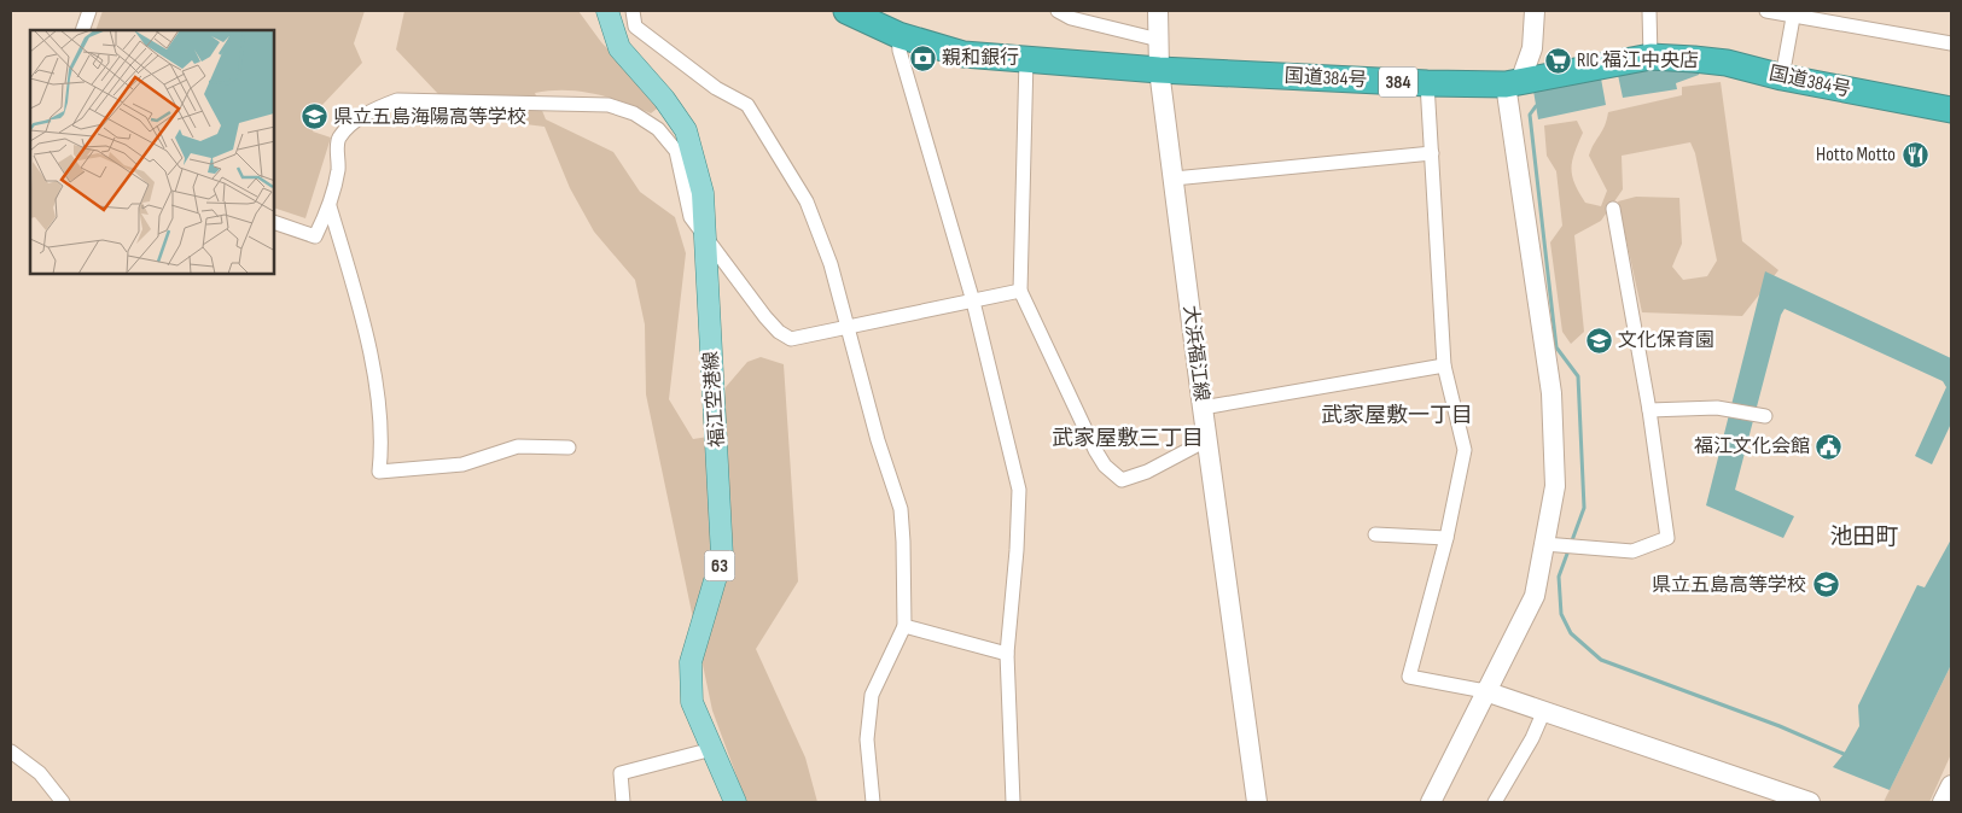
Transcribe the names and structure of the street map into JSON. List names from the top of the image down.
{
  "streets": {
    "highway": ["国道384号", "384"],
    "main road": ["福江空港線", "63"],
    "street": ["大浜福江線"]
  },
  "crossings": [
    ["国道384号", "大浜福江線"]
  ],
  "districts": ["武家屋敷一丁目", "武家屋敷三丁目", "池田町"],
  "places": {
    "bank": ["親和銀行"],
    "supermarket": ["RIC 福江中央店"],
    "school or university": ["県立五島海陽高等学校", "文化保育園", "県立五島高等学校"],
    "restaurant": ["Hotto Motto"],
    "public building": ["福江文化会館"]
  }
}
